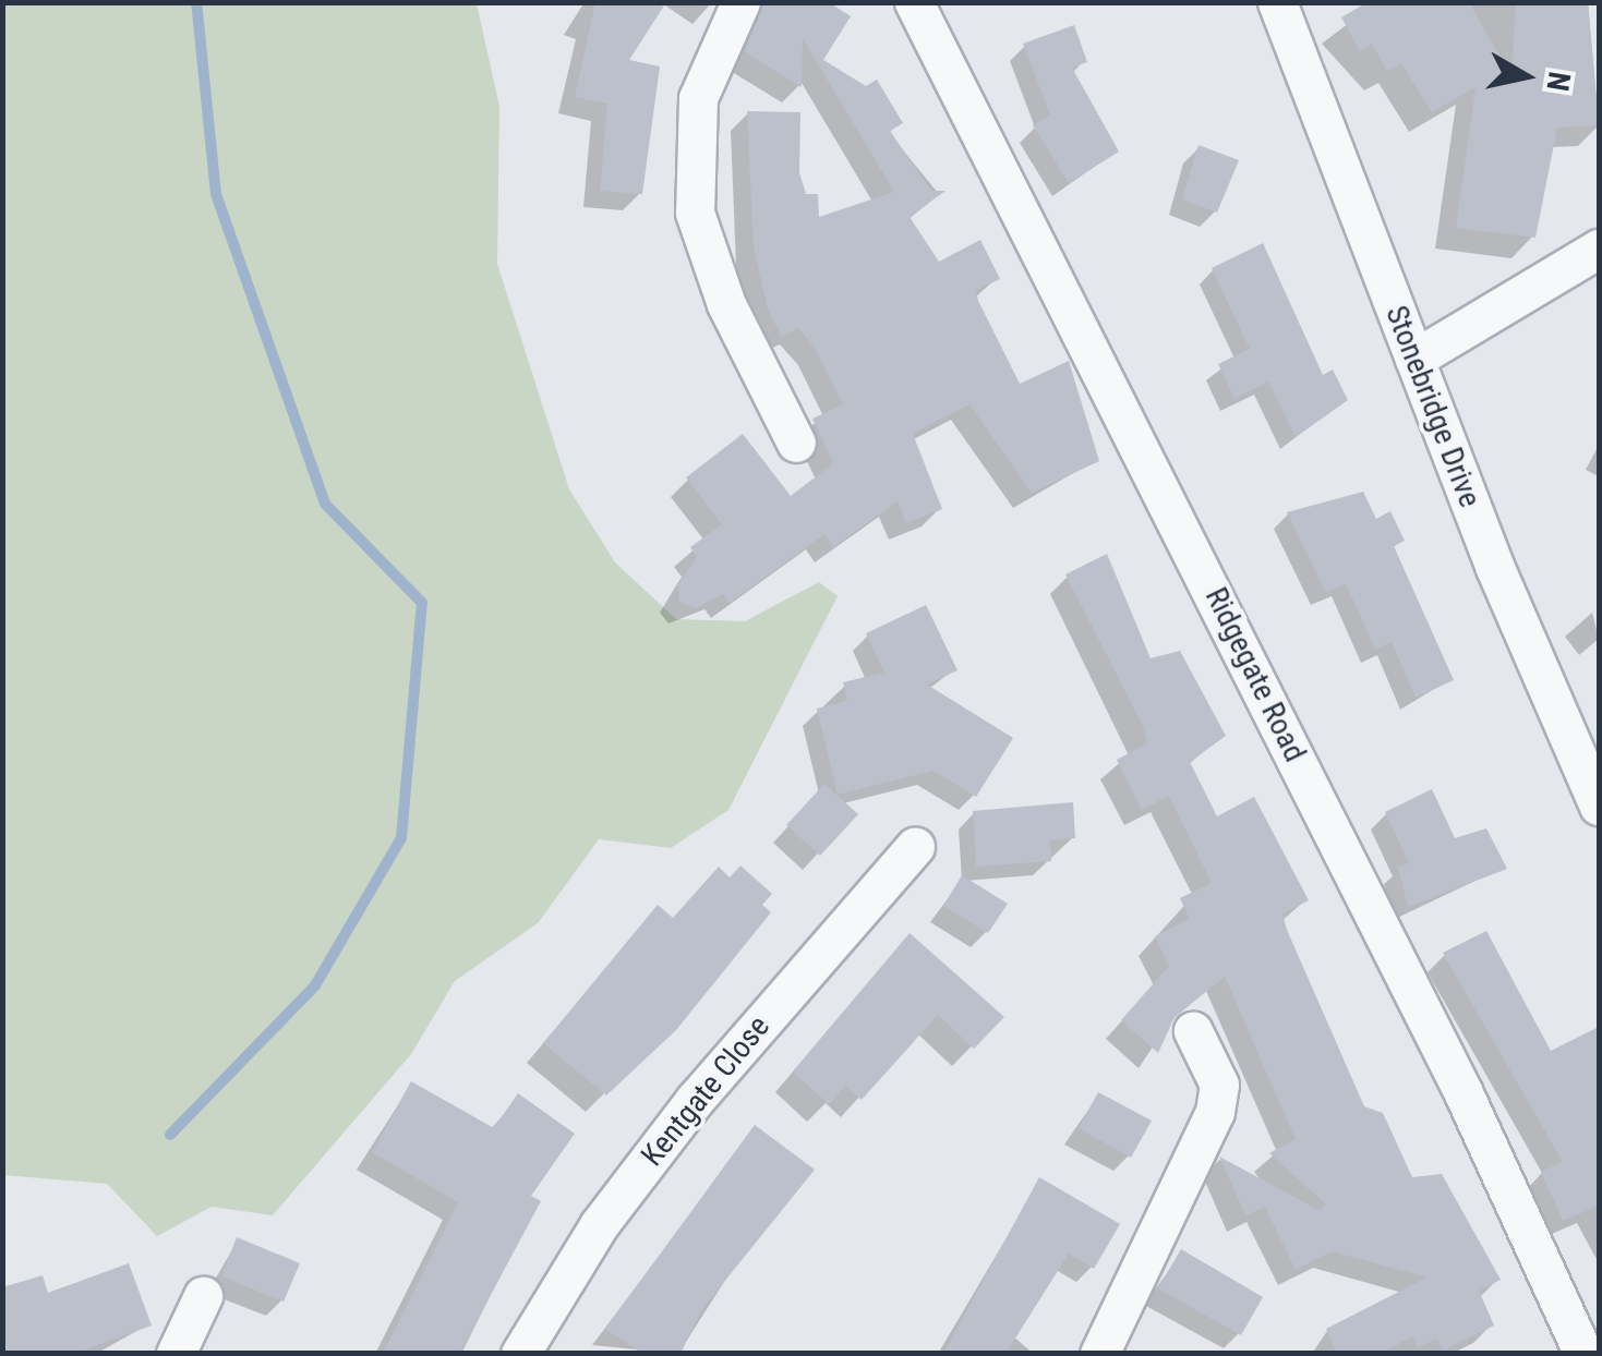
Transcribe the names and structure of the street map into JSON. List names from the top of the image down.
{
  "streets": {
    "street": ["Stonebridge Drive", "Ridgegate Road", "Kentgate Close"]
  },
  "north": "right"
}
